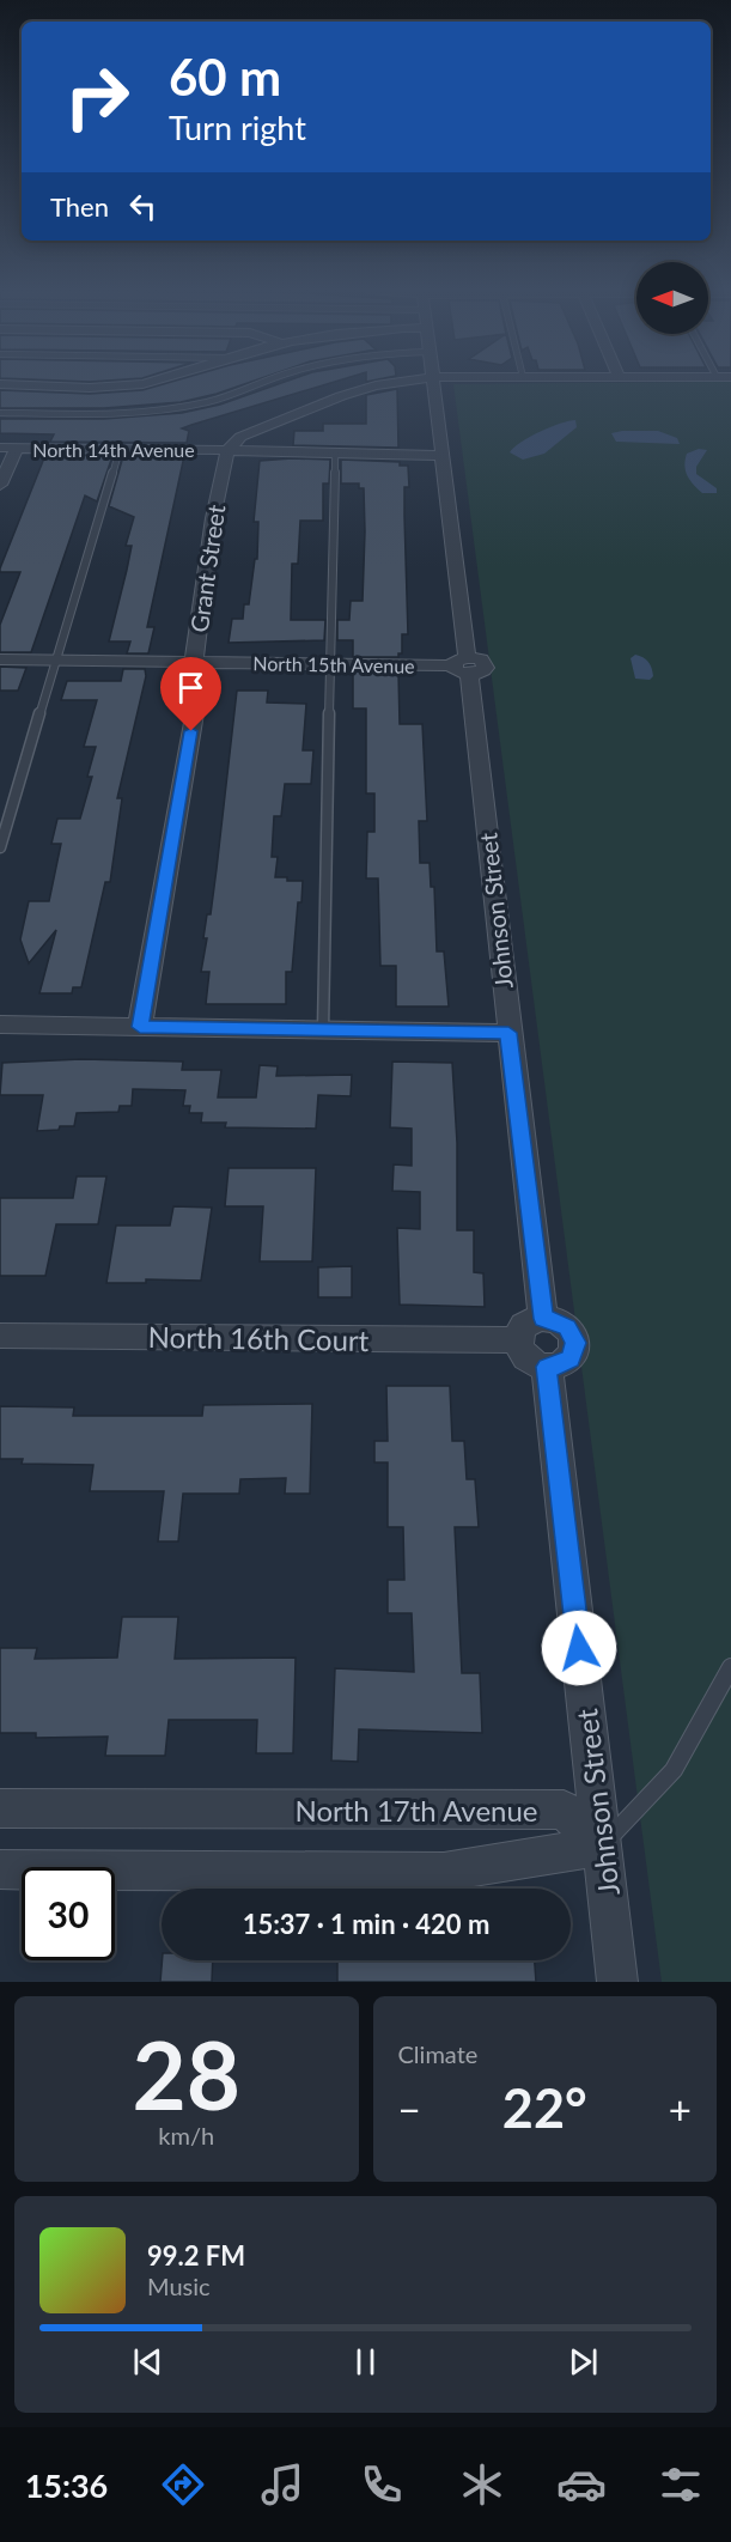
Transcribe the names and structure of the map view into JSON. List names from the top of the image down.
{
  "streets": {
    "street": [
      "North 14th Avenue",
      "Grant Street",
      "North 15th Avenue",
      "Johnson Street",
      "North 16th Court",
      "North 17th Avenue"
    ]
  },
  "crossings": [
    ["North 14th Avenue", "Grant Street"],
    ["North 14th Avenue", "Johnson Street"],
    ["Grant Street", "North 15th Avenue"],
    ["North 15th Avenue", "Johnson Street"],
    ["Johnson Street", "North 16th Court"],
    ["Johnson Street", "North 17th Avenue"]
  ],
  "north": "left",
  "page": {
    "turn": ["60 m", "Turn right"],
    "then": "Then",
    "limit": "30",
    "trip": "15:37 · 1 min · 420 m",
    "tile": [
      ["28", "km/h"],
      "Climate"
    ],
    "heat": ["−", "22°", "+"],
    "song": ["99.2 FM", "Music"],
    "tabs": "15:36"
  }
}
